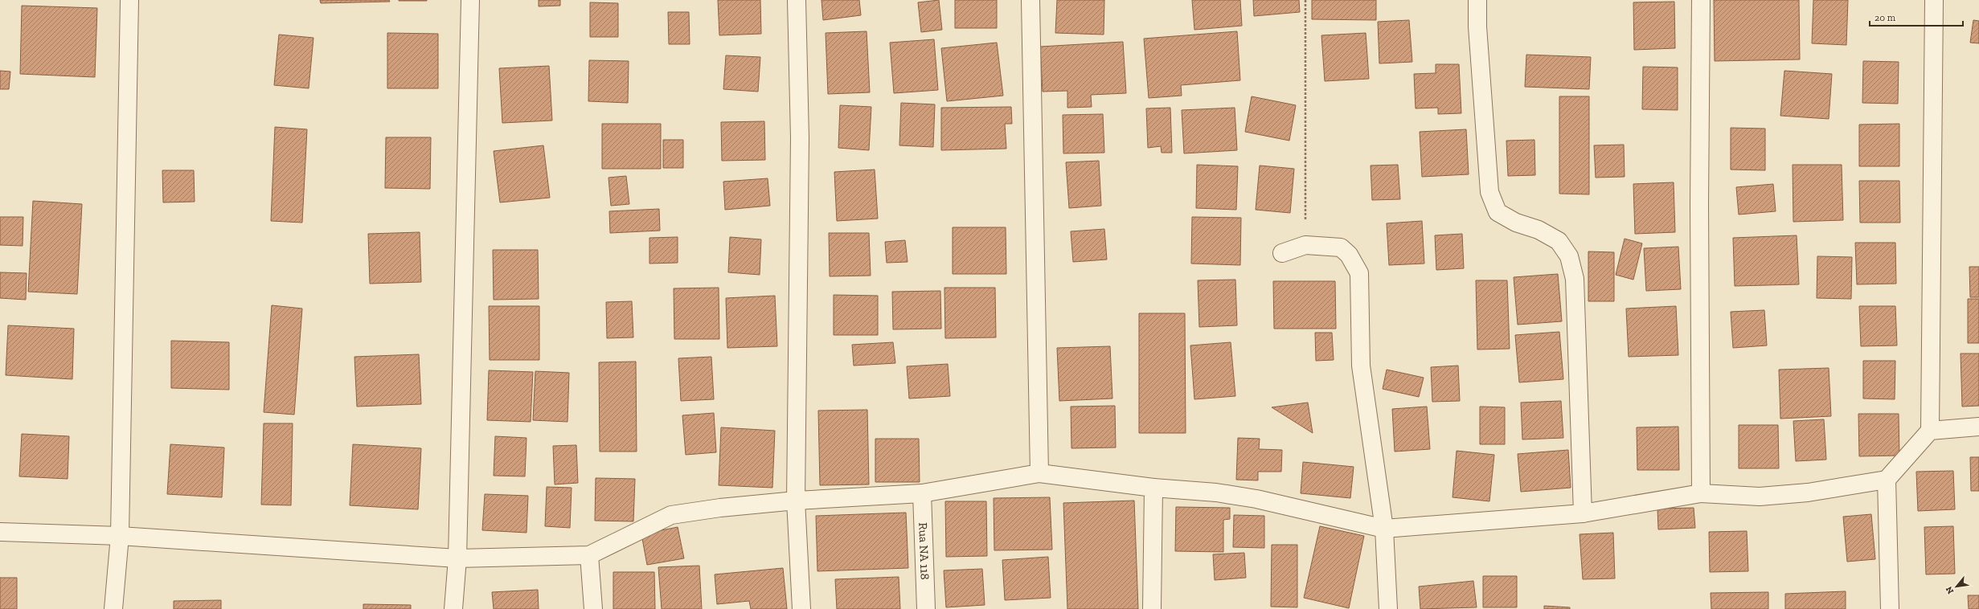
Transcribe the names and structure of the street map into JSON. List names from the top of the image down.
{
  "streets": {
    "street": ["Rua NA 118"]
  },
  "scale_bar": "20 m",
  "north": "bottom left"
}
